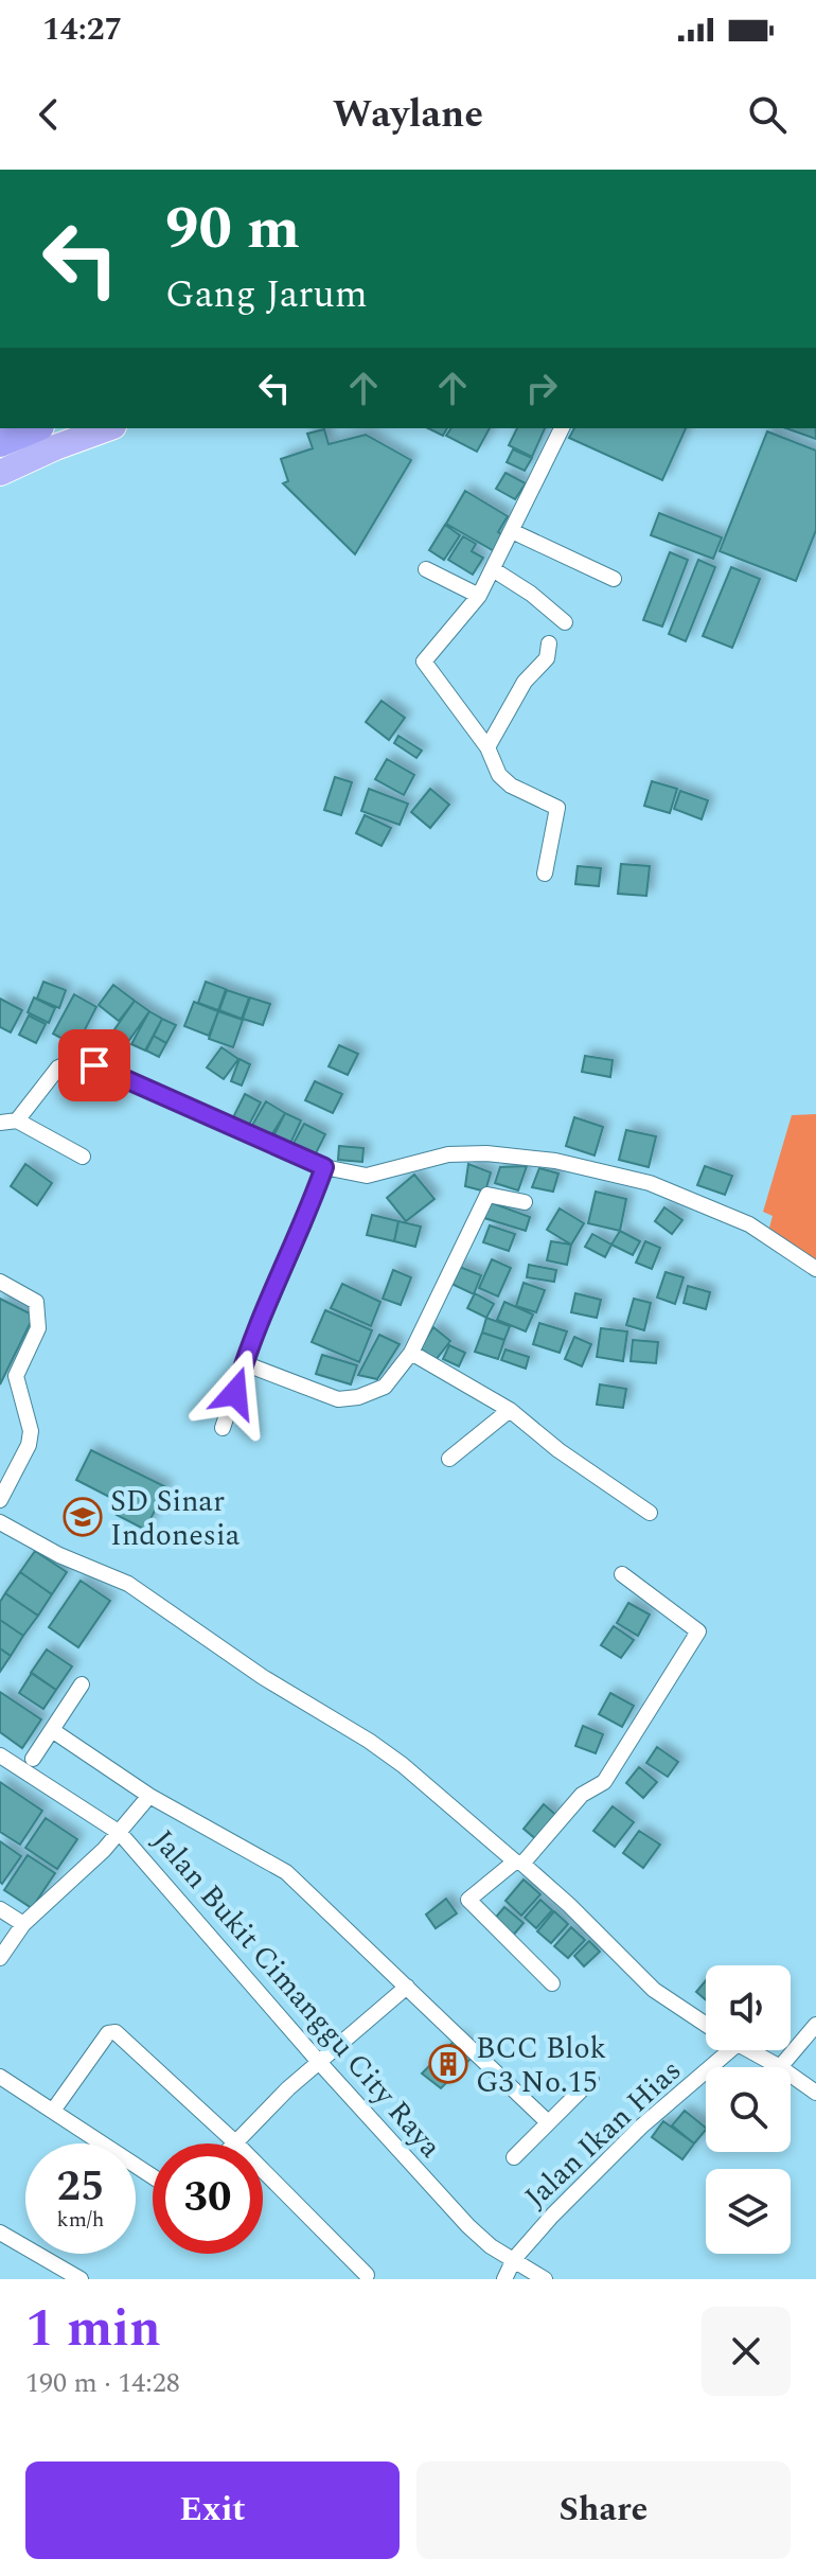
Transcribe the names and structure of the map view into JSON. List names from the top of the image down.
{
  "streets": {
    "street": ["Jalan Bukit Cimanggu City Raya", "Jalan Ikan Hias"]
  },
  "crossings": [
    ["Jalan Bukit Cimanggu City Raya", "Jalan Ikan Hias"]
  ],
  "places": {
    "school or university": ["SD Sinar Indonesia"],
    "building": ["BCC Blok G3 No.15"]
  },
  "page": {
    "status": "14:27",
    "header": "Waylane",
    "turn": ["90 m", "Gang Jarum"],
    "speed": "25 km/h",
    "limit": "30",
    "heading": ["1 min", "190 m · 14:28"],
    "buttons": ["Exit", "Share"]
  }
}
